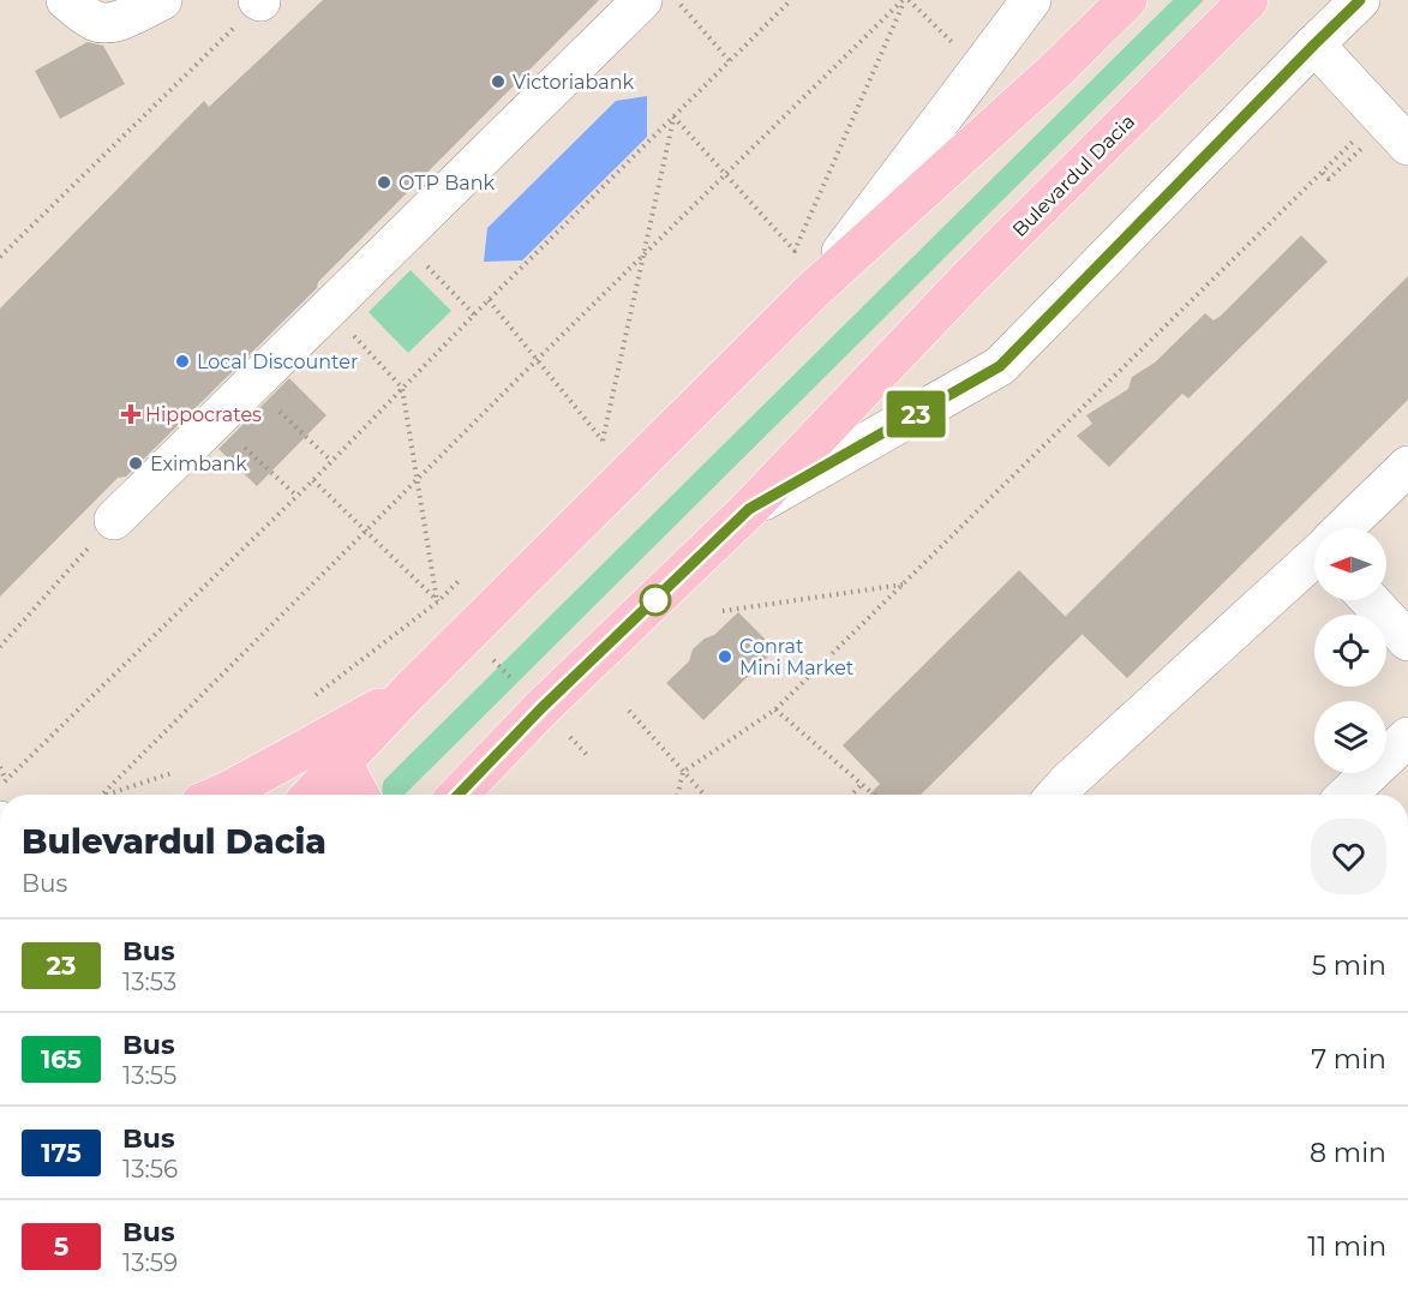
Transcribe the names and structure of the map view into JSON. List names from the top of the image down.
{
  "streets": {
    "main road": ["Bulevardul Dacia"]
  },
  "places": {
    "other": [
      "Victoriabank",
      "OTP Bank",
      "Local Discounter",
      "Eximbank",
      "Conrat Mini Market"
    ],
    "health": ["Hippocrates"]
  },
  "lines": ["bus line 23"],
  "north": "left",
  "page": {
    "on_map": "23",
    "heading": ["Bulevardul Dacia", "Bus"],
    "list": [
      {
        "mark": "23",
        "name": "Bus",
        "note": "13:53",
        "value": "5 min"
      },
      {
        "mark": "165",
        "name": "Bus",
        "note": "13:55",
        "value": "7 min"
      },
      {
        "mark": "175",
        "name": "Bus",
        "note": "13:56",
        "value": "8 min"
      },
      {
        "mark": "5",
        "name": "Bus",
        "note": "13:59",
        "value": "11 min"
      }
    ]
  }
}
